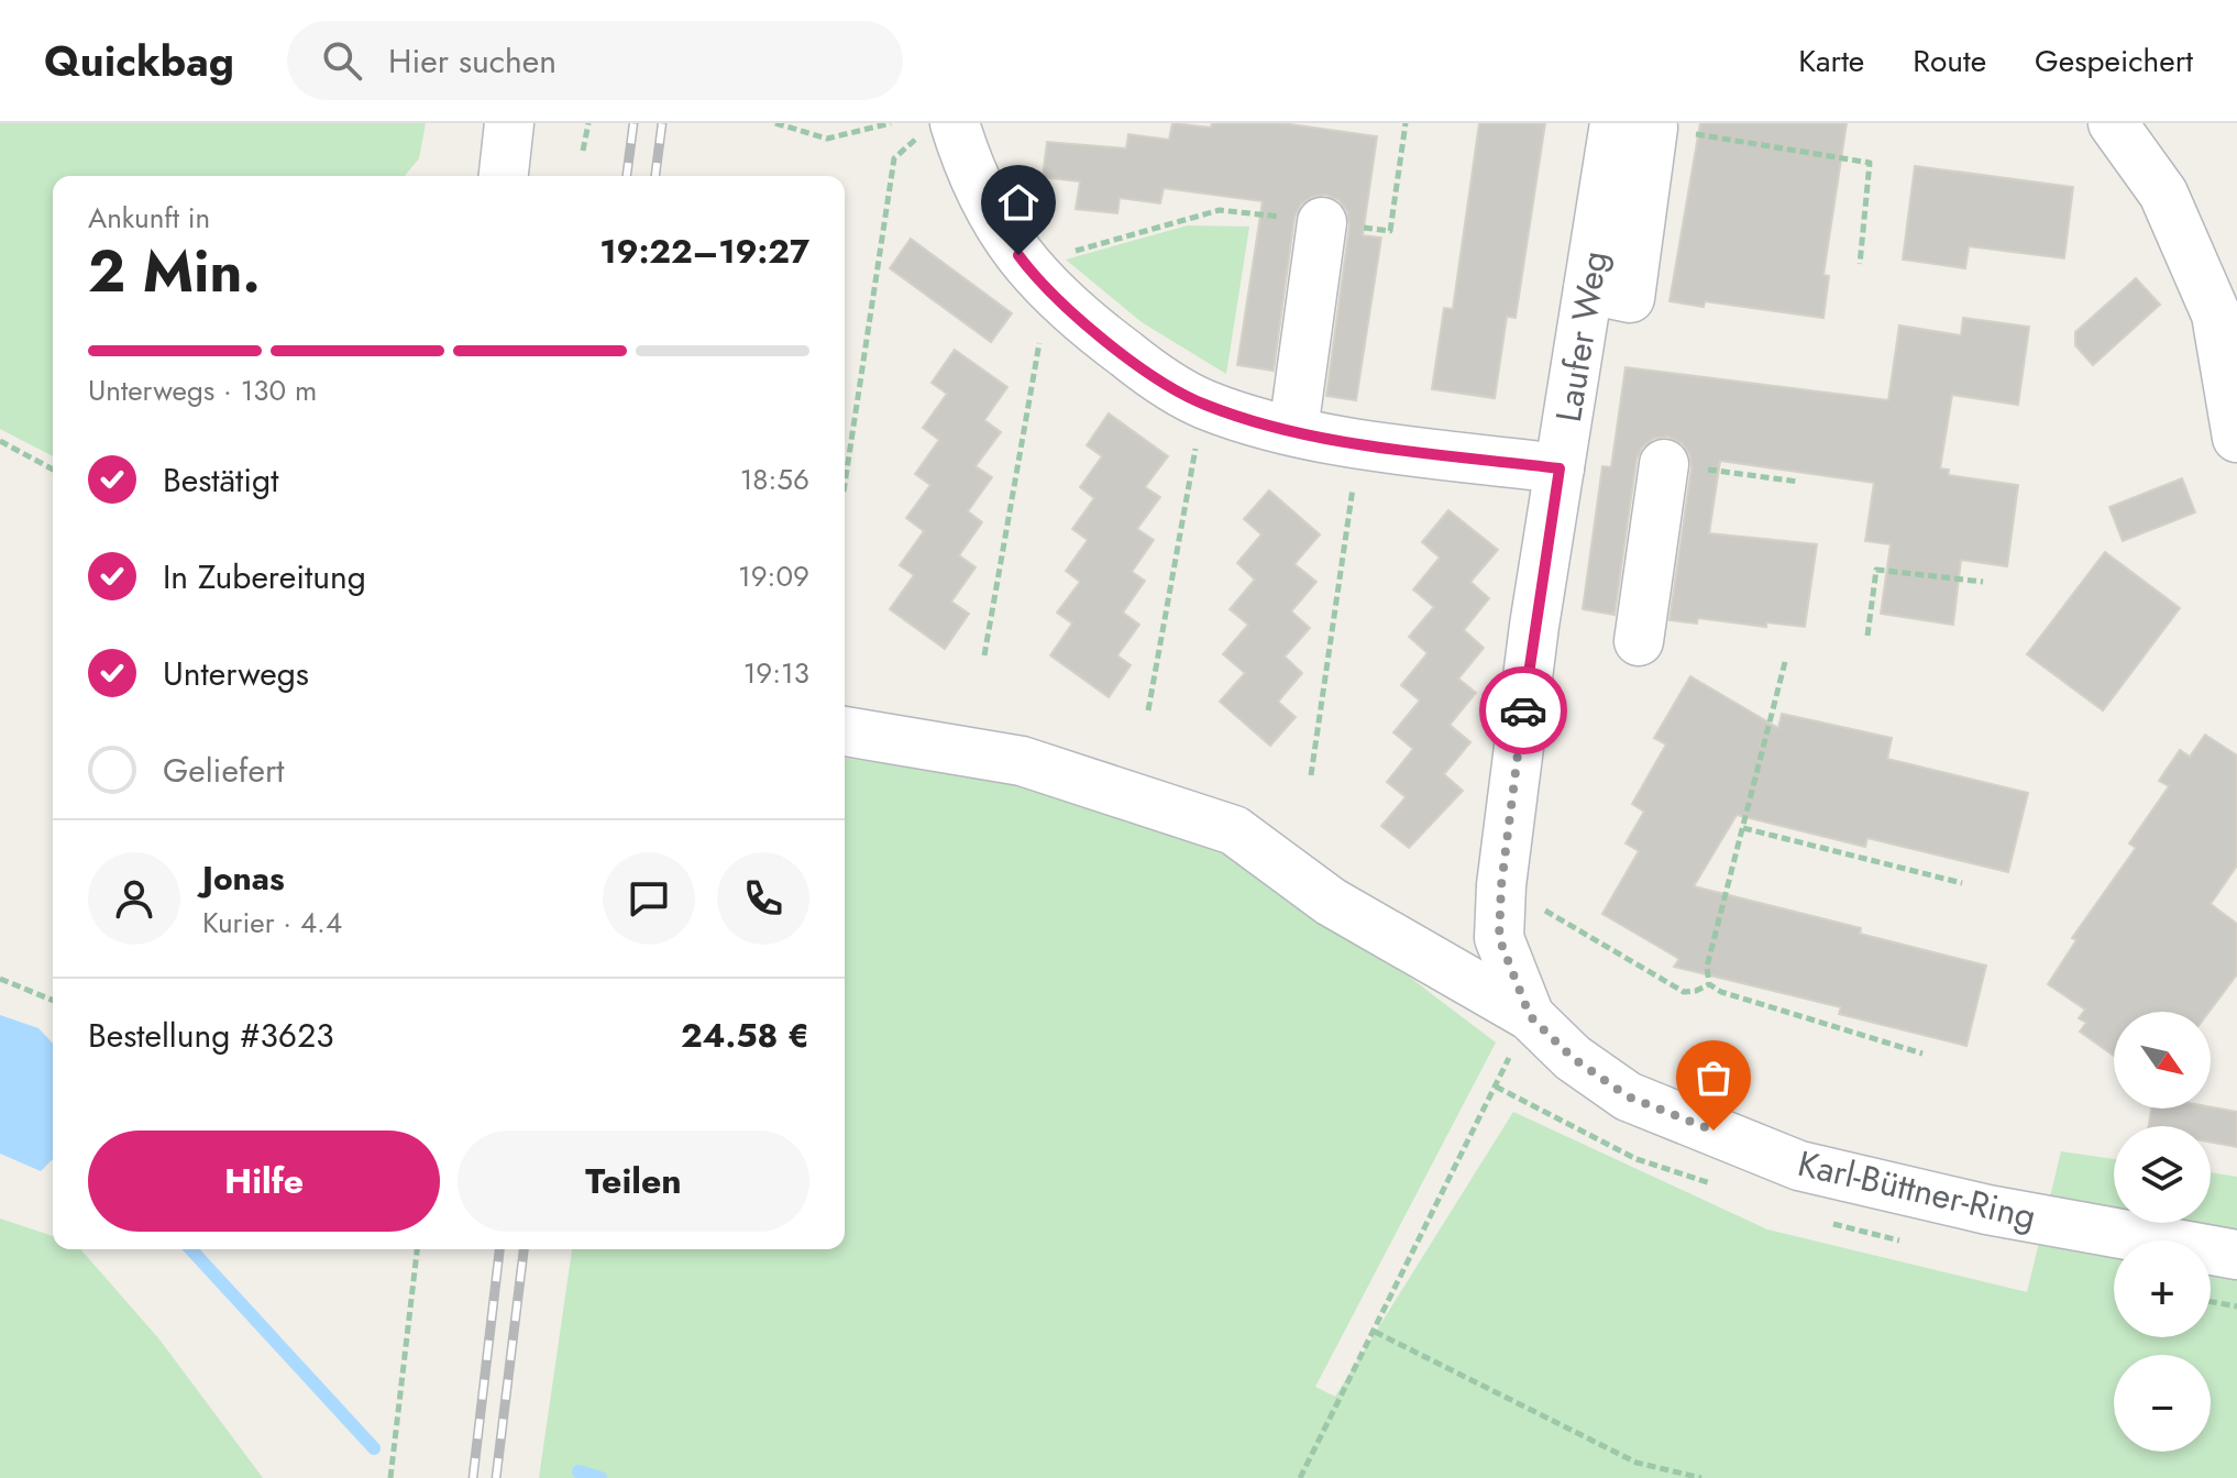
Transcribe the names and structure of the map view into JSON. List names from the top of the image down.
{
  "streets": {
    "street": ["Laufer Weg", "Karl-Büttner-Ring"]
  },
  "crossings": [
    ["Laufer Weg", "Karl-Büttner-Ring"]
  ],
  "north": "bottom right",
  "page": {
    "header": "Quickbag",
    "search": "Hier suchen",
    "nav": ["Karte", "Route", "Gespeichert"],
    "heading": ["2 Min.", "Ankunft in", "19:22–19:27"],
    "panel": [
      "Jonas",
      "Kurier · 4.4",
      "Bestellung #3623",
      "24.58 €"
    ],
    "bar": "Unterwegs · 130 m",
    "list": [
      ["Bestätigt", "18:56"],
      ["In Zubereitung", "19:09"],
      ["Unterwegs", "19:13"],
      "Geliefert"
    ],
    "map_buttons": ["+", "−"],
    "buttons": ["Hilfe", "Teilen"]
  }
}
